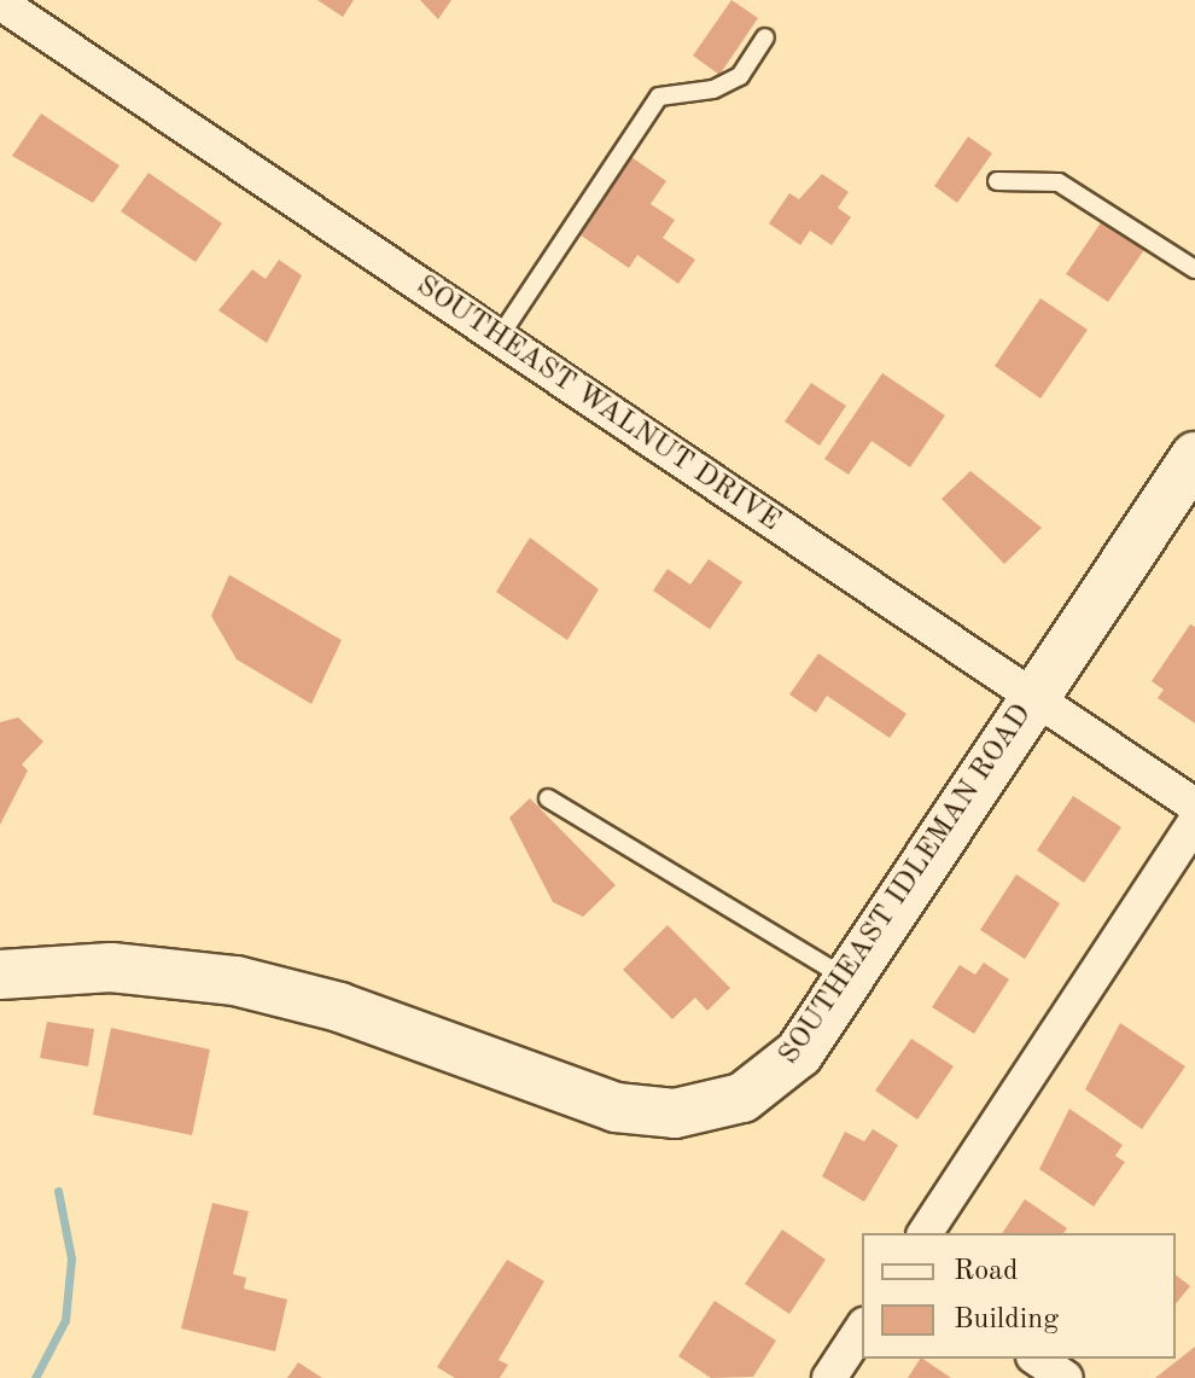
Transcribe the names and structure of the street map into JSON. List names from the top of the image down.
{
  "streets": {
    "main road": ["SOUTHEAST IDLEMAN ROAD"],
    "street": ["SOUTHEAST WALNUT DRIVE"]
  },
  "crossings": [
    ["SOUTHEAST WALNUT DRIVE", "SOUTHEAST IDLEMAN ROAD"]
  ],
  "legend": ["Road", "Building"]
}
